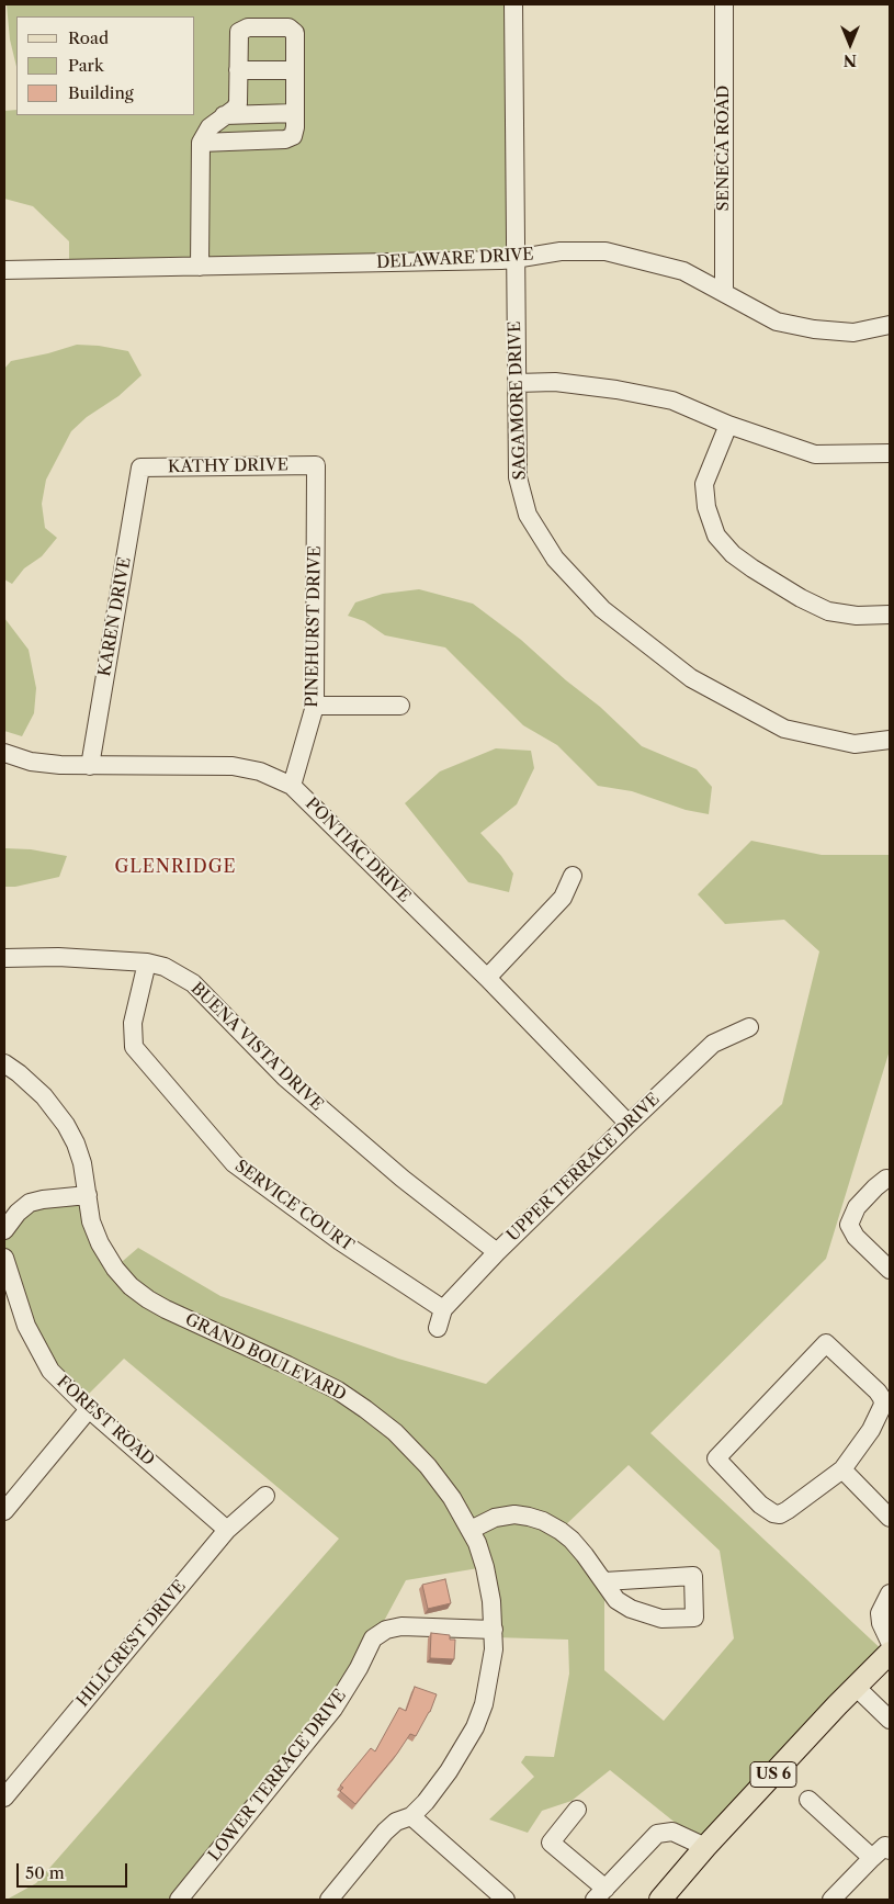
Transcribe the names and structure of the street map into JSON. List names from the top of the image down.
{
  "streets": {
    "main road": ["US 6"],
    "street": [
      "SENECA ROAD",
      "DELAWARE DRIVE",
      "SAGAMORE DRIVE",
      "KATHY DRIVE",
      "KAREN DRIVE",
      "PINEHURST DRIVE",
      "PONTIAC DRIVE",
      "BUENA VISTA DRIVE",
      "UPPER TERRACE DRIVE",
      "SERVICE COURT",
      "GRAND BOULEVARD",
      "FOREST ROAD",
      "HILLCREST DRIVE",
      "LOWER TERRACE DRIVE"
    ]
  },
  "crossings": [
    ["SENECA ROAD", "DELAWARE DRIVE"],
    ["DELAWARE DRIVE", "SAGAMORE DRIVE"],
    ["KATHY DRIVE", "KAREN DRIVE"],
    ["KATHY DRIVE", "PINEHURST DRIVE"],
    ["KAREN DRIVE", "PONTIAC DRIVE"],
    ["PINEHURST DRIVE", "PONTIAC DRIVE"],
    ["PONTIAC DRIVE", "UPPER TERRACE DRIVE"],
    ["BUENA VISTA DRIVE", "UPPER TERRACE DRIVE"],
    ["BUENA VISTA DRIVE", "SERVICE COURT"],
    ["UPPER TERRACE DRIVE", "SERVICE COURT"],
    ["GRAND BOULEVARD", "LOWER TERRACE DRIVE"],
    ["FOREST ROAD", "HILLCREST DRIVE"]
  ],
  "districts": ["GLENRIDGE"],
  "legend": ["Road", "Park", "Building"],
  "scale_bar": "50 m",
  "north": "bottom"
}
